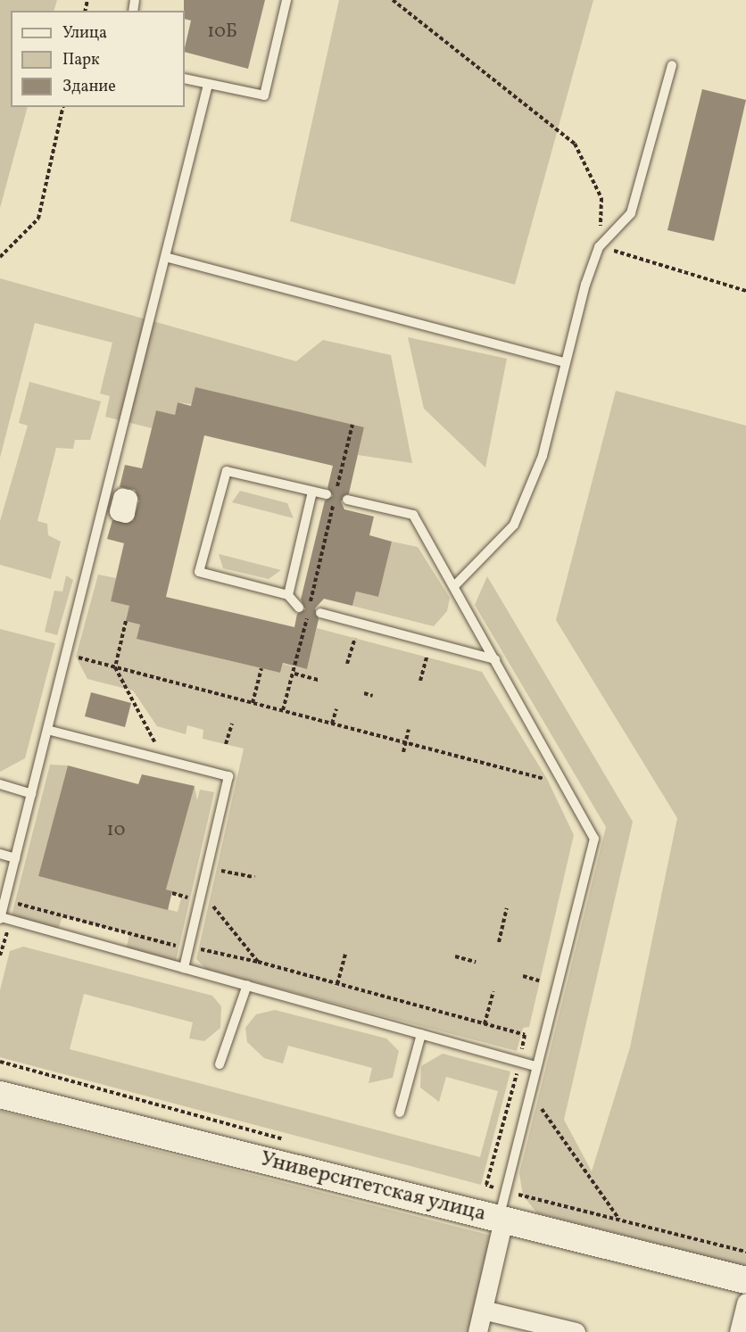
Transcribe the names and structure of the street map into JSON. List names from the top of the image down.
{
  "streets": {
    "street": ["Университетская улица"]
  },
  "house_numbers": ["10Б", "10"],
  "legend": ["Улица", "Парк", "Здание"]
}
